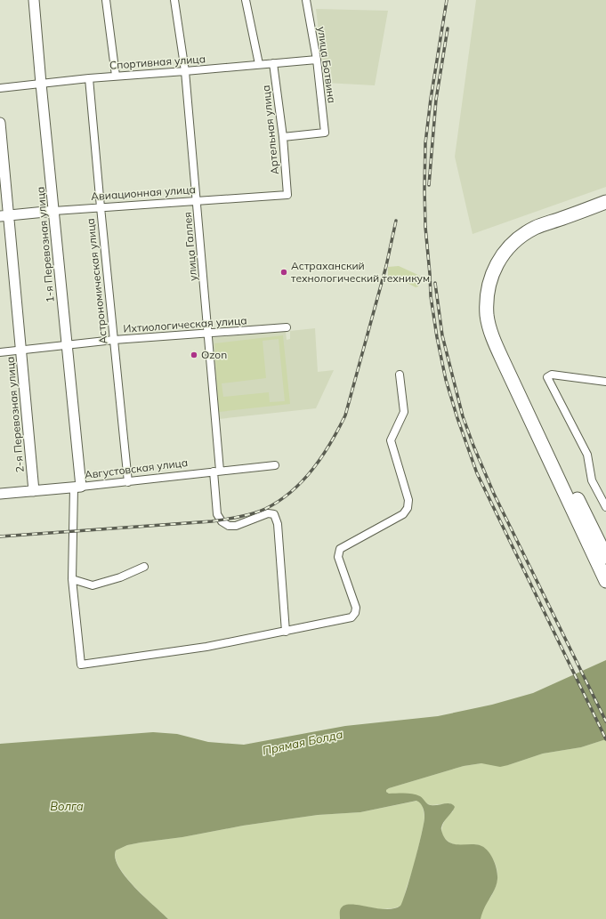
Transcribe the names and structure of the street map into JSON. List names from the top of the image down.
{
  "streets": {
    "street": [
      "Спортивная улица",
      "улица Ботвина",
      "Артельная улица",
      "Авиационная улица",
      "1-я Перевозная улица",
      "улица Галлея",
      "Астрономическая улица",
      "Ихтиологическая улица",
      "2-я Перевозная улица",
      "Августовская улица"
    ]
  },
  "crossings": [
    ["Спортивная улица", "улица Ботвина"],
    ["Спортивная улица", "Артельная улица"],
    ["Спортивная улица", "1-я Перевозная улица"],
    ["Спортивная улица", "улица Галлея"],
    ["Спортивная улица", "Астрономическая улица"],
    ["улица Ботвина", "Артельная улица"],
    ["Артельная улица", "Авиационная улица"],
    ["Авиационная улица", "1-я Перевозная улица"],
    ["Авиационная улица", "улица Галлея"],
    ["Авиационная улица", "Астрономическая улица"],
    ["Авиационная улица", "2-я Перевозная улица"],
    ["1-я Перевозная улица", "Ихтиологическая улица"],
    ["1-я Перевозная улица", "Августовская улица"],
    ["улица Галлея", "Ихтиологическая улица"],
    ["улица Галлея", "Августовская улица"],
    ["Астрономическая улица", "Ихтиологическая улица"],
    ["Астрономическая улица", "Августовская улица"],
    ["Ихтиологическая улица", "2-я Перевозная улица"],
    ["2-я Перевозная улица", "Августовская улица"]
  ],
  "water": ["Прямая Болда", "Волга"],
  "places": ["Астраханский технологический техникум", "Ozon"]
}
